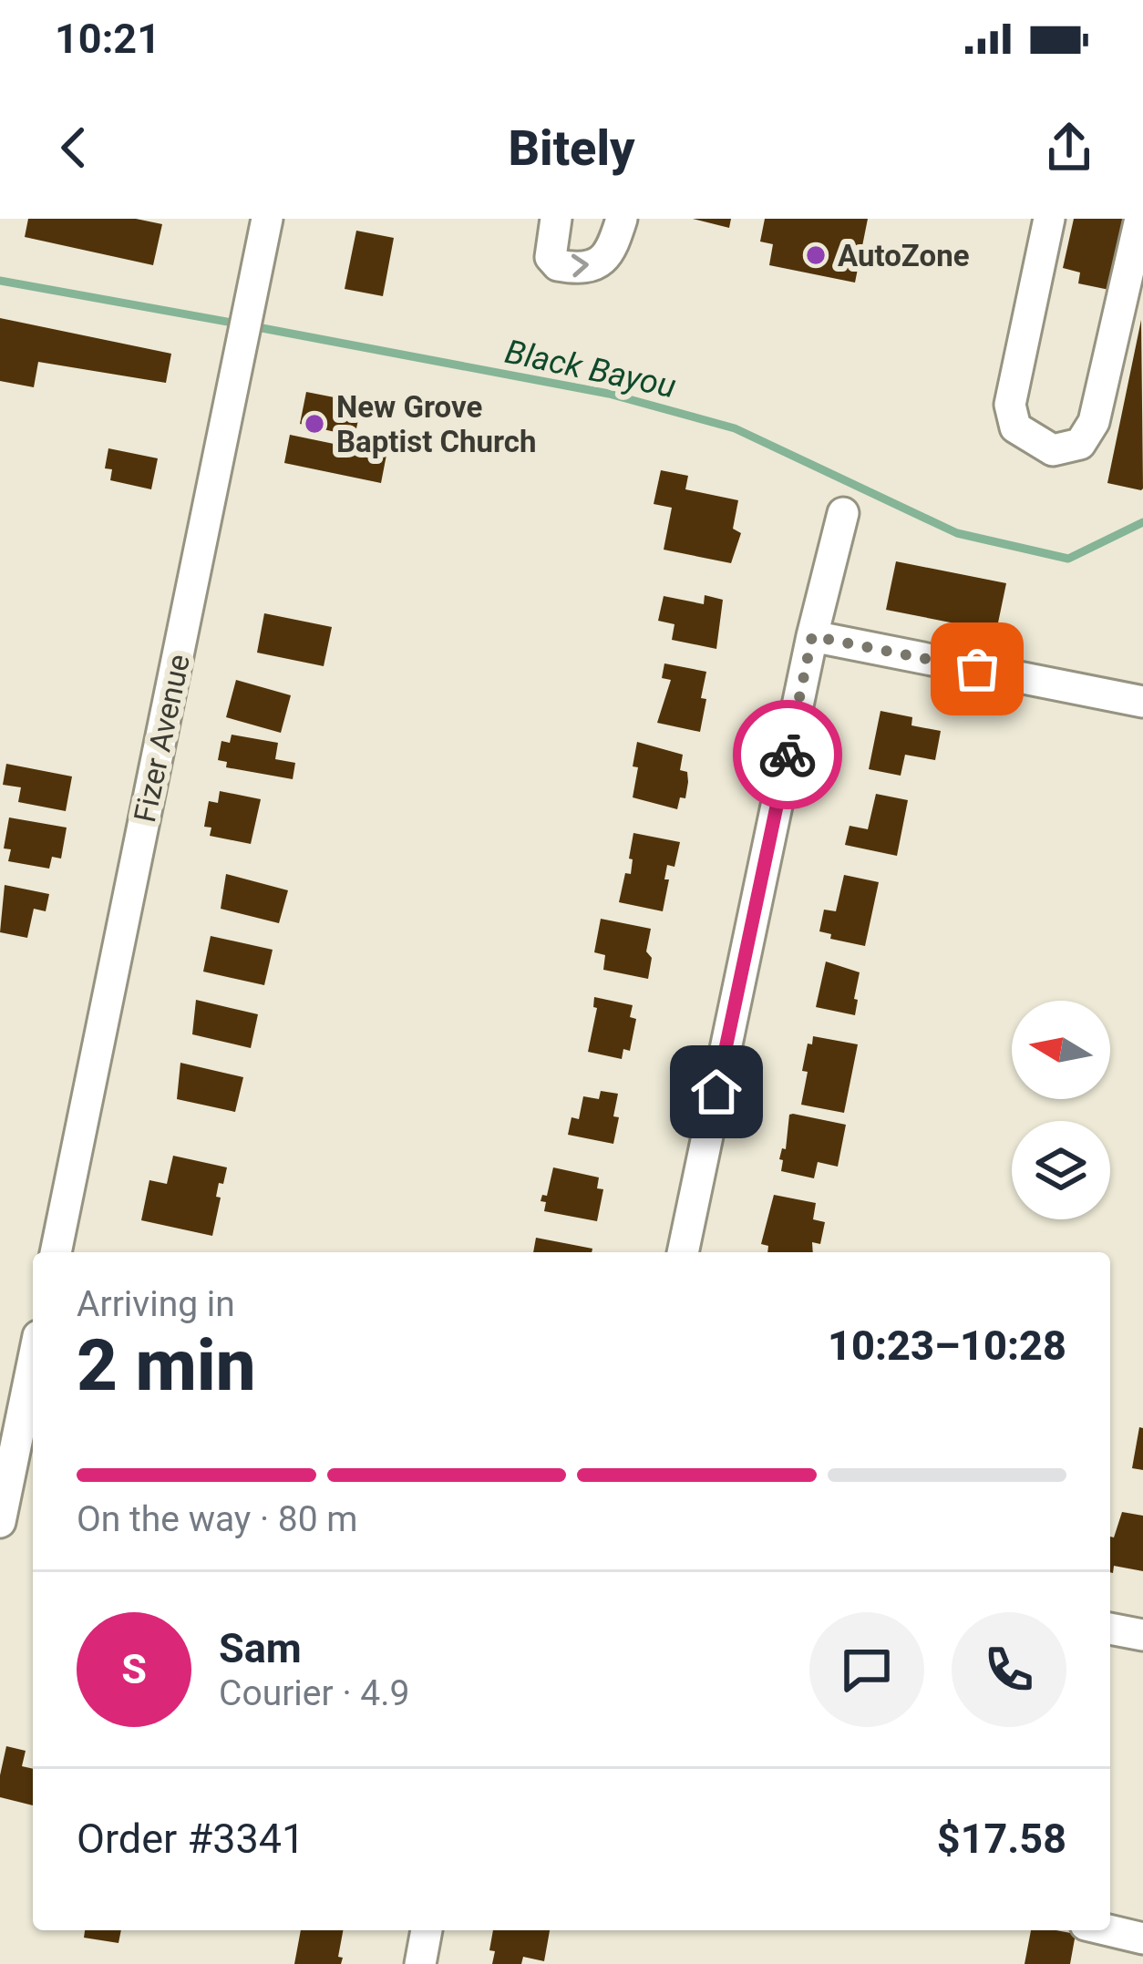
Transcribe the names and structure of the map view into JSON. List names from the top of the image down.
{
  "streets": {
    "street": ["Fizer Avenue"]
  },
  "water": ["Black Bayou"],
  "places": ["AutoZone", "New Grove Baptist Church"],
  "north": "left",
  "page": {
    "status": "10:21",
    "header": "Bitely",
    "heading": ["2 min", "Arriving in", "10:23–10:28"],
    "panel": [
      "Sam",
      "Courier · 4.9",
      "Order #3341",
      "$17.58"
    ],
    "bar": "On the way · 80 m",
    "round": "S"
  }
}
